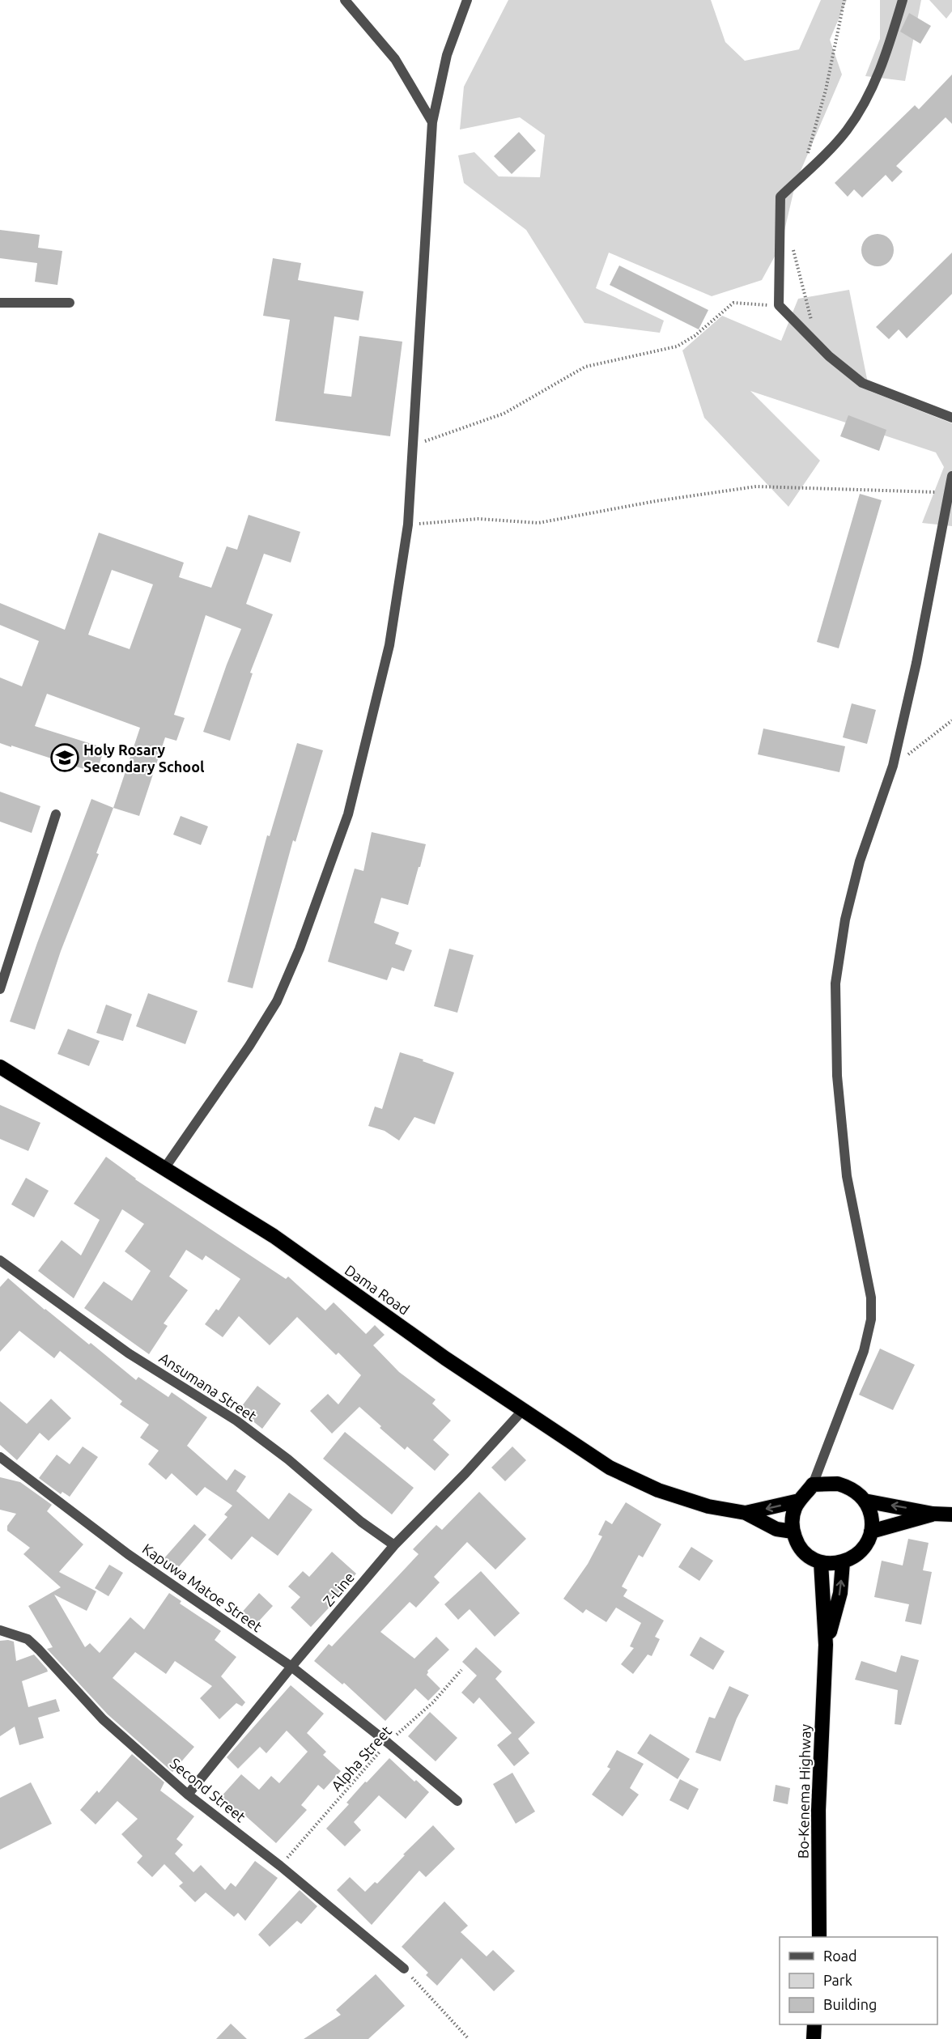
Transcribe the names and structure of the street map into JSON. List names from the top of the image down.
{
  "streets": {
    "highway": ["Dama Road", "Bo-Kenema Highway"],
    "street": [
      "Ansumana Street",
      "Kapuwa Matoe Street",
      "Z-Line",
      "Second Street"
    ],
    "path": ["Alpha Street"]
  },
  "crossings": [
    ["Dama Road", "Z-Line"],
    ["Ansumana Street", "Z-Line"],
    ["Kapuwa Matoe Street", "Z-Line"],
    ["Kapuwa Matoe Street", "Alpha Street"],
    ["Z-Line", "Second Street"],
    ["Alpha Street", "Second Street"]
  ],
  "places": {
    "school or university": ["Holy Rosary Secondary School"]
  },
  "legend": ["Road", "Park", "Building"]
}
